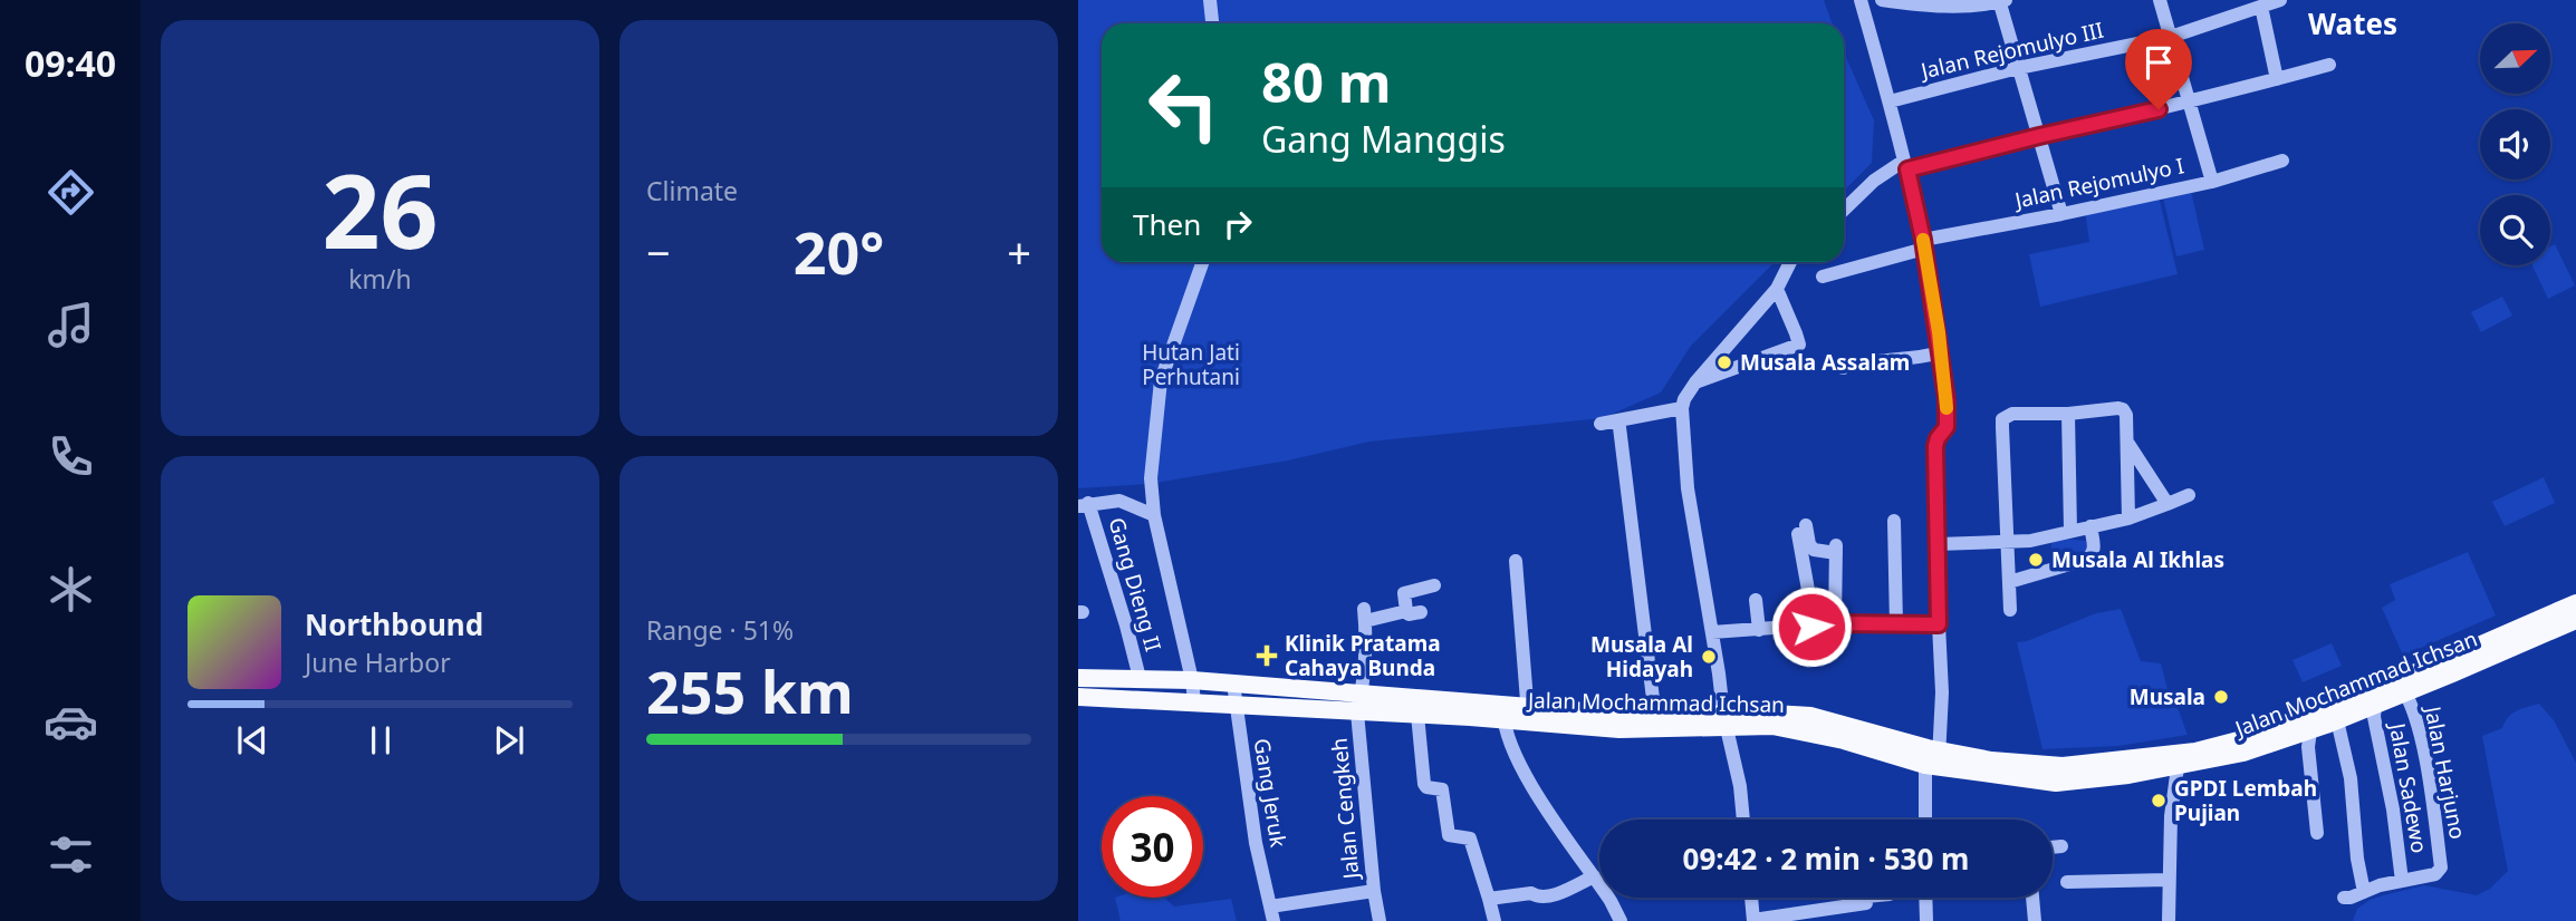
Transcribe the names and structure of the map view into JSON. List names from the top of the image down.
{
  "streets": {
    "main road": ["Jalan Mochammad Ichsan"],
    "street": [
      "Jalan Rejomulyo III",
      "Jalan Rejomulyo I",
      "Gang Dieng II",
      "Jalan Harjuno",
      "Jalan Sadewo",
      "Gang Jeruk",
      "Jalan Cengkeh"
    ]
  },
  "crossings": [
    ["Gang Dieng II", "Jalan Mochammad Ichsan"],
    ["Jalan Mochammad Ichsan", "Jalan Harjuno"],
    ["Jalan Mochammad Ichsan", "Jalan Sadewo"],
    ["Jalan Mochammad Ichsan", "Gang Jeruk"],
    ["Jalan Mochammad Ichsan", "Jalan Cengkeh"],
    ["Jalan Harjuno", "Jalan Sadewo"],
    ["Gang Jeruk", "Jalan Cengkeh"]
  ],
  "districts": ["Wates"],
  "parks": ["Hutan Jati Perhutani"],
  "places": {
    "other": [
      "Musala Assalam",
      "Musala Al Ikhlas",
      "Musala Al Hidayah",
      "Musala",
      "GPDI Lembah Pujian"
    ],
    "health": ["Klinik Pratama Cahaya Bunda"]
  },
  "north": "top right",
  "page": {
    "tabs": "09:40",
    "tile": [
      ["26", "km/h"],
      "Climate",
      ["Range · 51%", "255 km"]
    ],
    "turn": ["80 m", "Gang Manggis"],
    "then": "Then",
    "heat": ["−", "20°", "+"],
    "song": ["Northbound", "June Harbor"],
    "limit": "30",
    "trip": "09:42 · 2 min · 530 m"
  }
}
